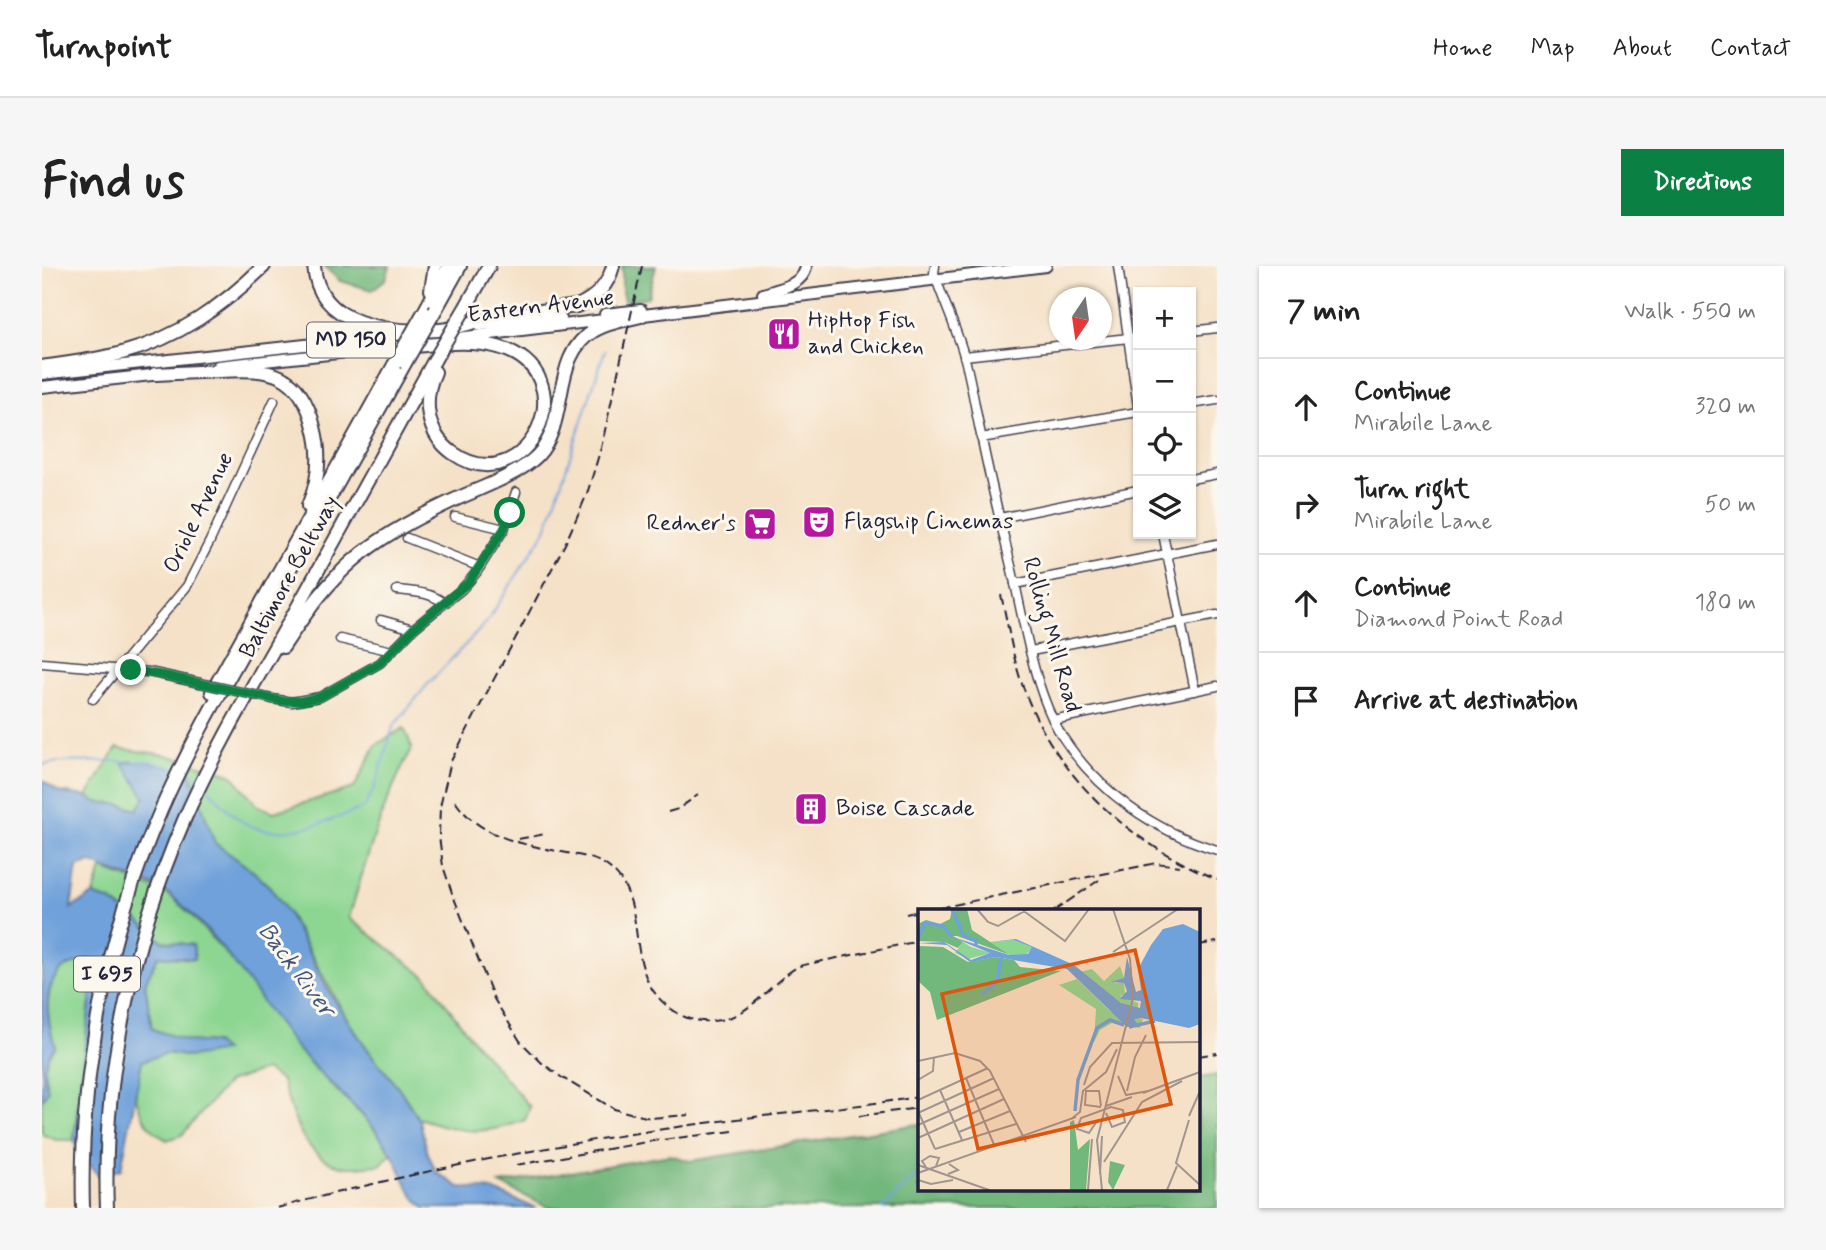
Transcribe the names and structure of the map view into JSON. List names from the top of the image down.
{
  "streets": {
    "highway": ["Baltimore Beltway", "I 695"],
    "main road": ["Eastern Avenue", "MD 150"],
    "street": ["Oriole Avenue", "Rolling Mill Road"]
  },
  "crossings": [
    ["Eastern Avenue", "Rolling Mill Road"]
  ],
  "water": ["Back River"],
  "places": {
    "restaurant": ["HipHop Fish and Chicken"],
    "theatre": ["Flagship Cinemas"],
    "supermarket": ["Redner's"],
    "building": ["Boise Cascade"]
  },
  "north": "bottom",
  "page": {
    "header": "Turnpoint",
    "nav": [
      "Home",
      "Map",
      "About",
      "Contact"
    ],
    "buttons": "Directions",
    "title": "Find us",
    "heading": ["7 min", "Walk · 550 m"],
    "map_buttons": ["+", "−"],
    "list": [
      ["Continue", "Mirabile Lane", "320 m"],
      ["Turn right", "Mirabile Lane", "50 m"],
      ["Continue", "Diamond Point Road", "180 m"],
      "Arrive at destination"
    ]
  }
}
